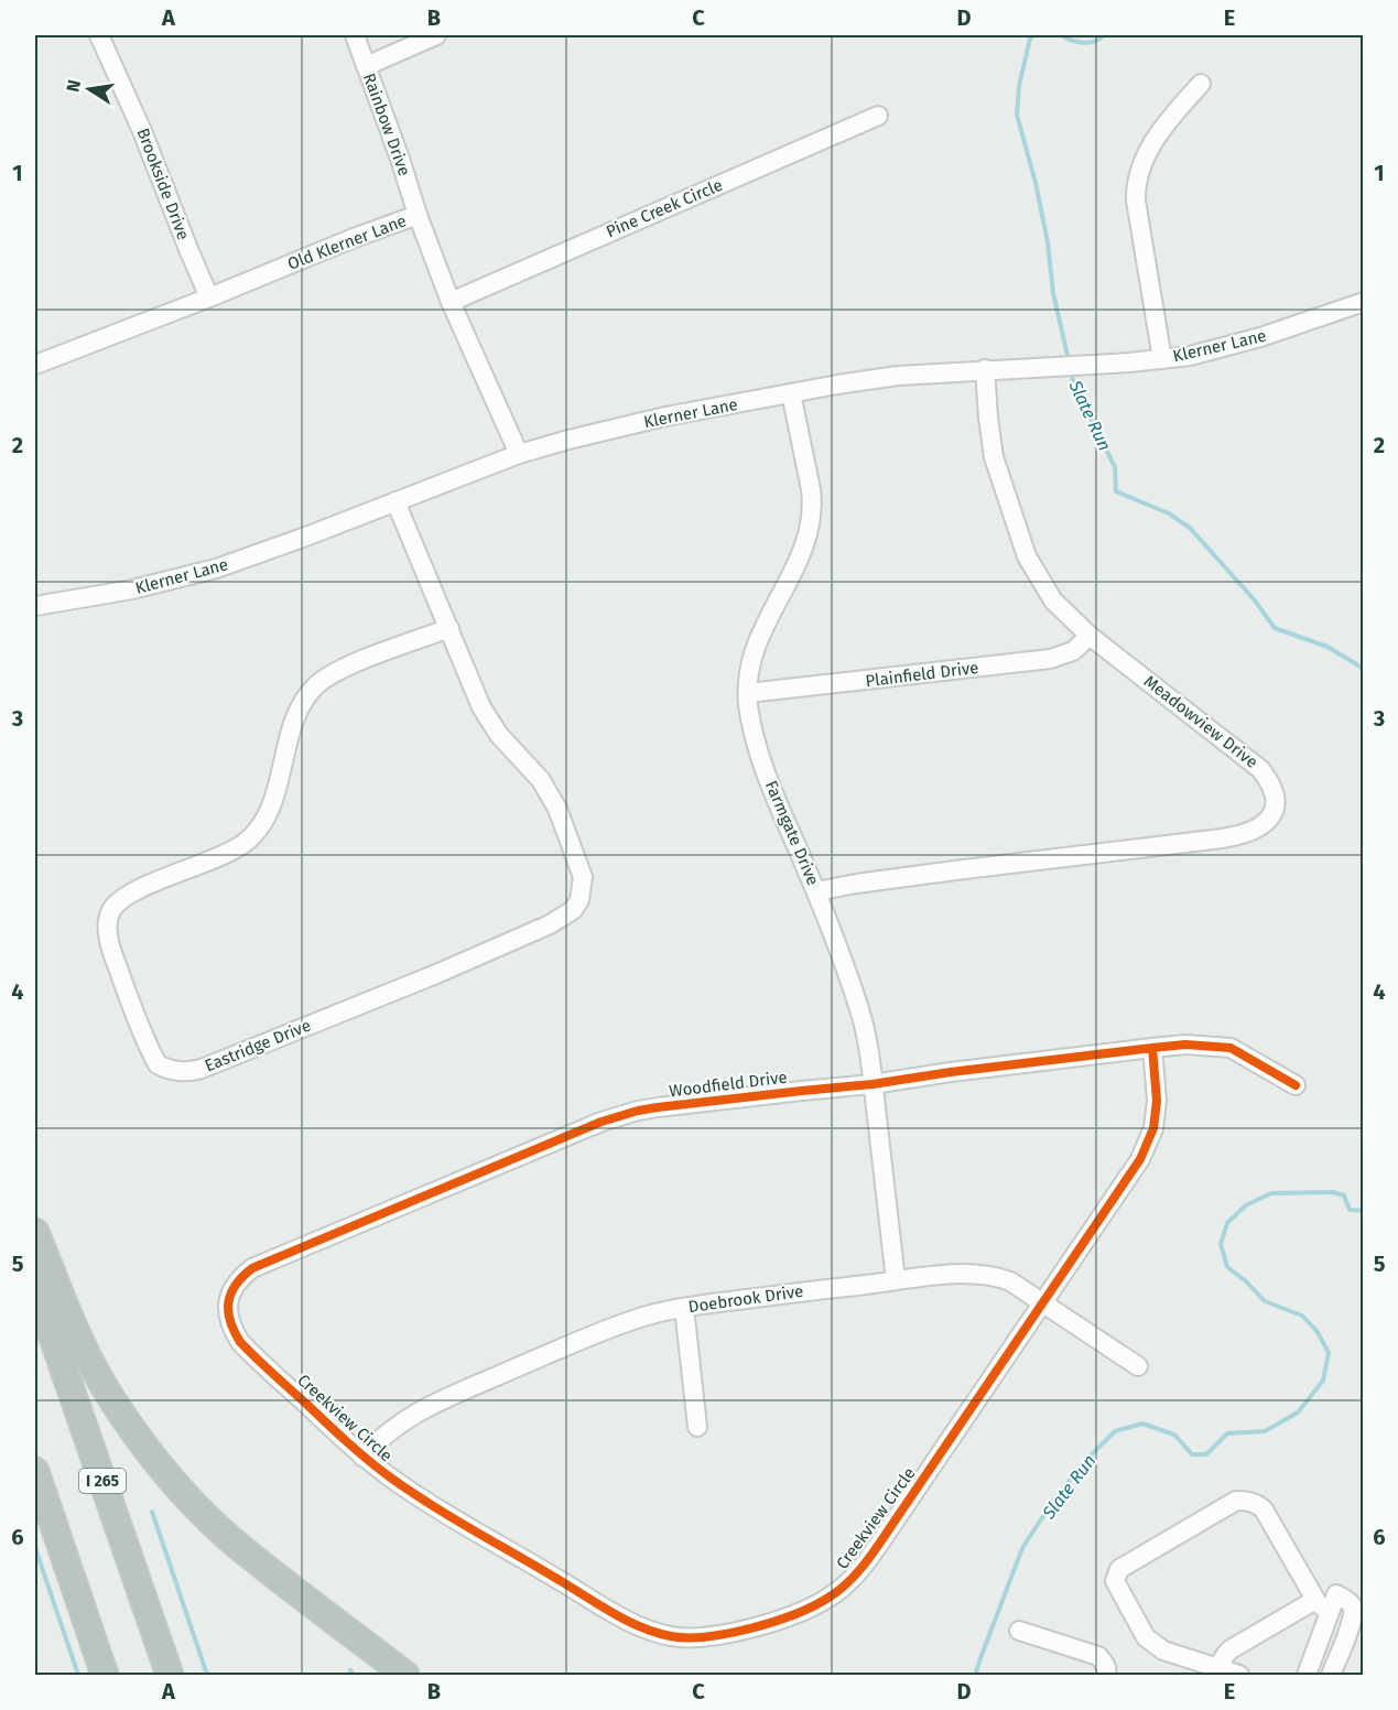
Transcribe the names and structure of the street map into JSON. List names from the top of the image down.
{
  "streets": {
    "highway": ["I 265"],
    "street": [
      "Rainbow Drive",
      "Brookside Drive",
      "Pine Creek Circle",
      "Old Klerner Lane",
      "Klerner Lane",
      "Plainfield Drive",
      "Meadowview Drive",
      "Farmgate Drive",
      "Eastridge Drive",
      "Woodfield Drive",
      "Doebrook Drive",
      "Creekview Circle"
    ]
  },
  "crossings": [
    ["Rainbow Drive", "Old Klerner Lane"],
    ["Brookside Drive", "Old Klerner Lane"],
    ["Pine Creek Circle", "Old Klerner Lane"],
    ["Old Klerner Lane", "Klerner Lane"],
    ["Klerner Lane", "Meadowview Drive"],
    ["Klerner Lane", "Farmgate Drive"],
    ["Klerner Lane", "Eastridge Drive"],
    ["Plainfield Drive", "Meadowview Drive"],
    ["Plainfield Drive", "Farmgate Drive"],
    ["Meadowview Drive", "Farmgate Drive"],
    ["Farmgate Drive", "Woodfield Drive"],
    ["Farmgate Drive", "Doebrook Drive"],
    ["Woodfield Drive", "Creekview Circle"],
    ["Doebrook Drive", "Creekview Circle"]
  ],
  "water": ["Slate Run"],
  "north": "left",
  "grid": {
    "columns": [
      "A",
      "B",
      "C",
      "D",
      "E"
    ],
    "rows": [
      "1",
      "2",
      "3",
      "4",
      "5",
      "6"
    ]
  }
}
